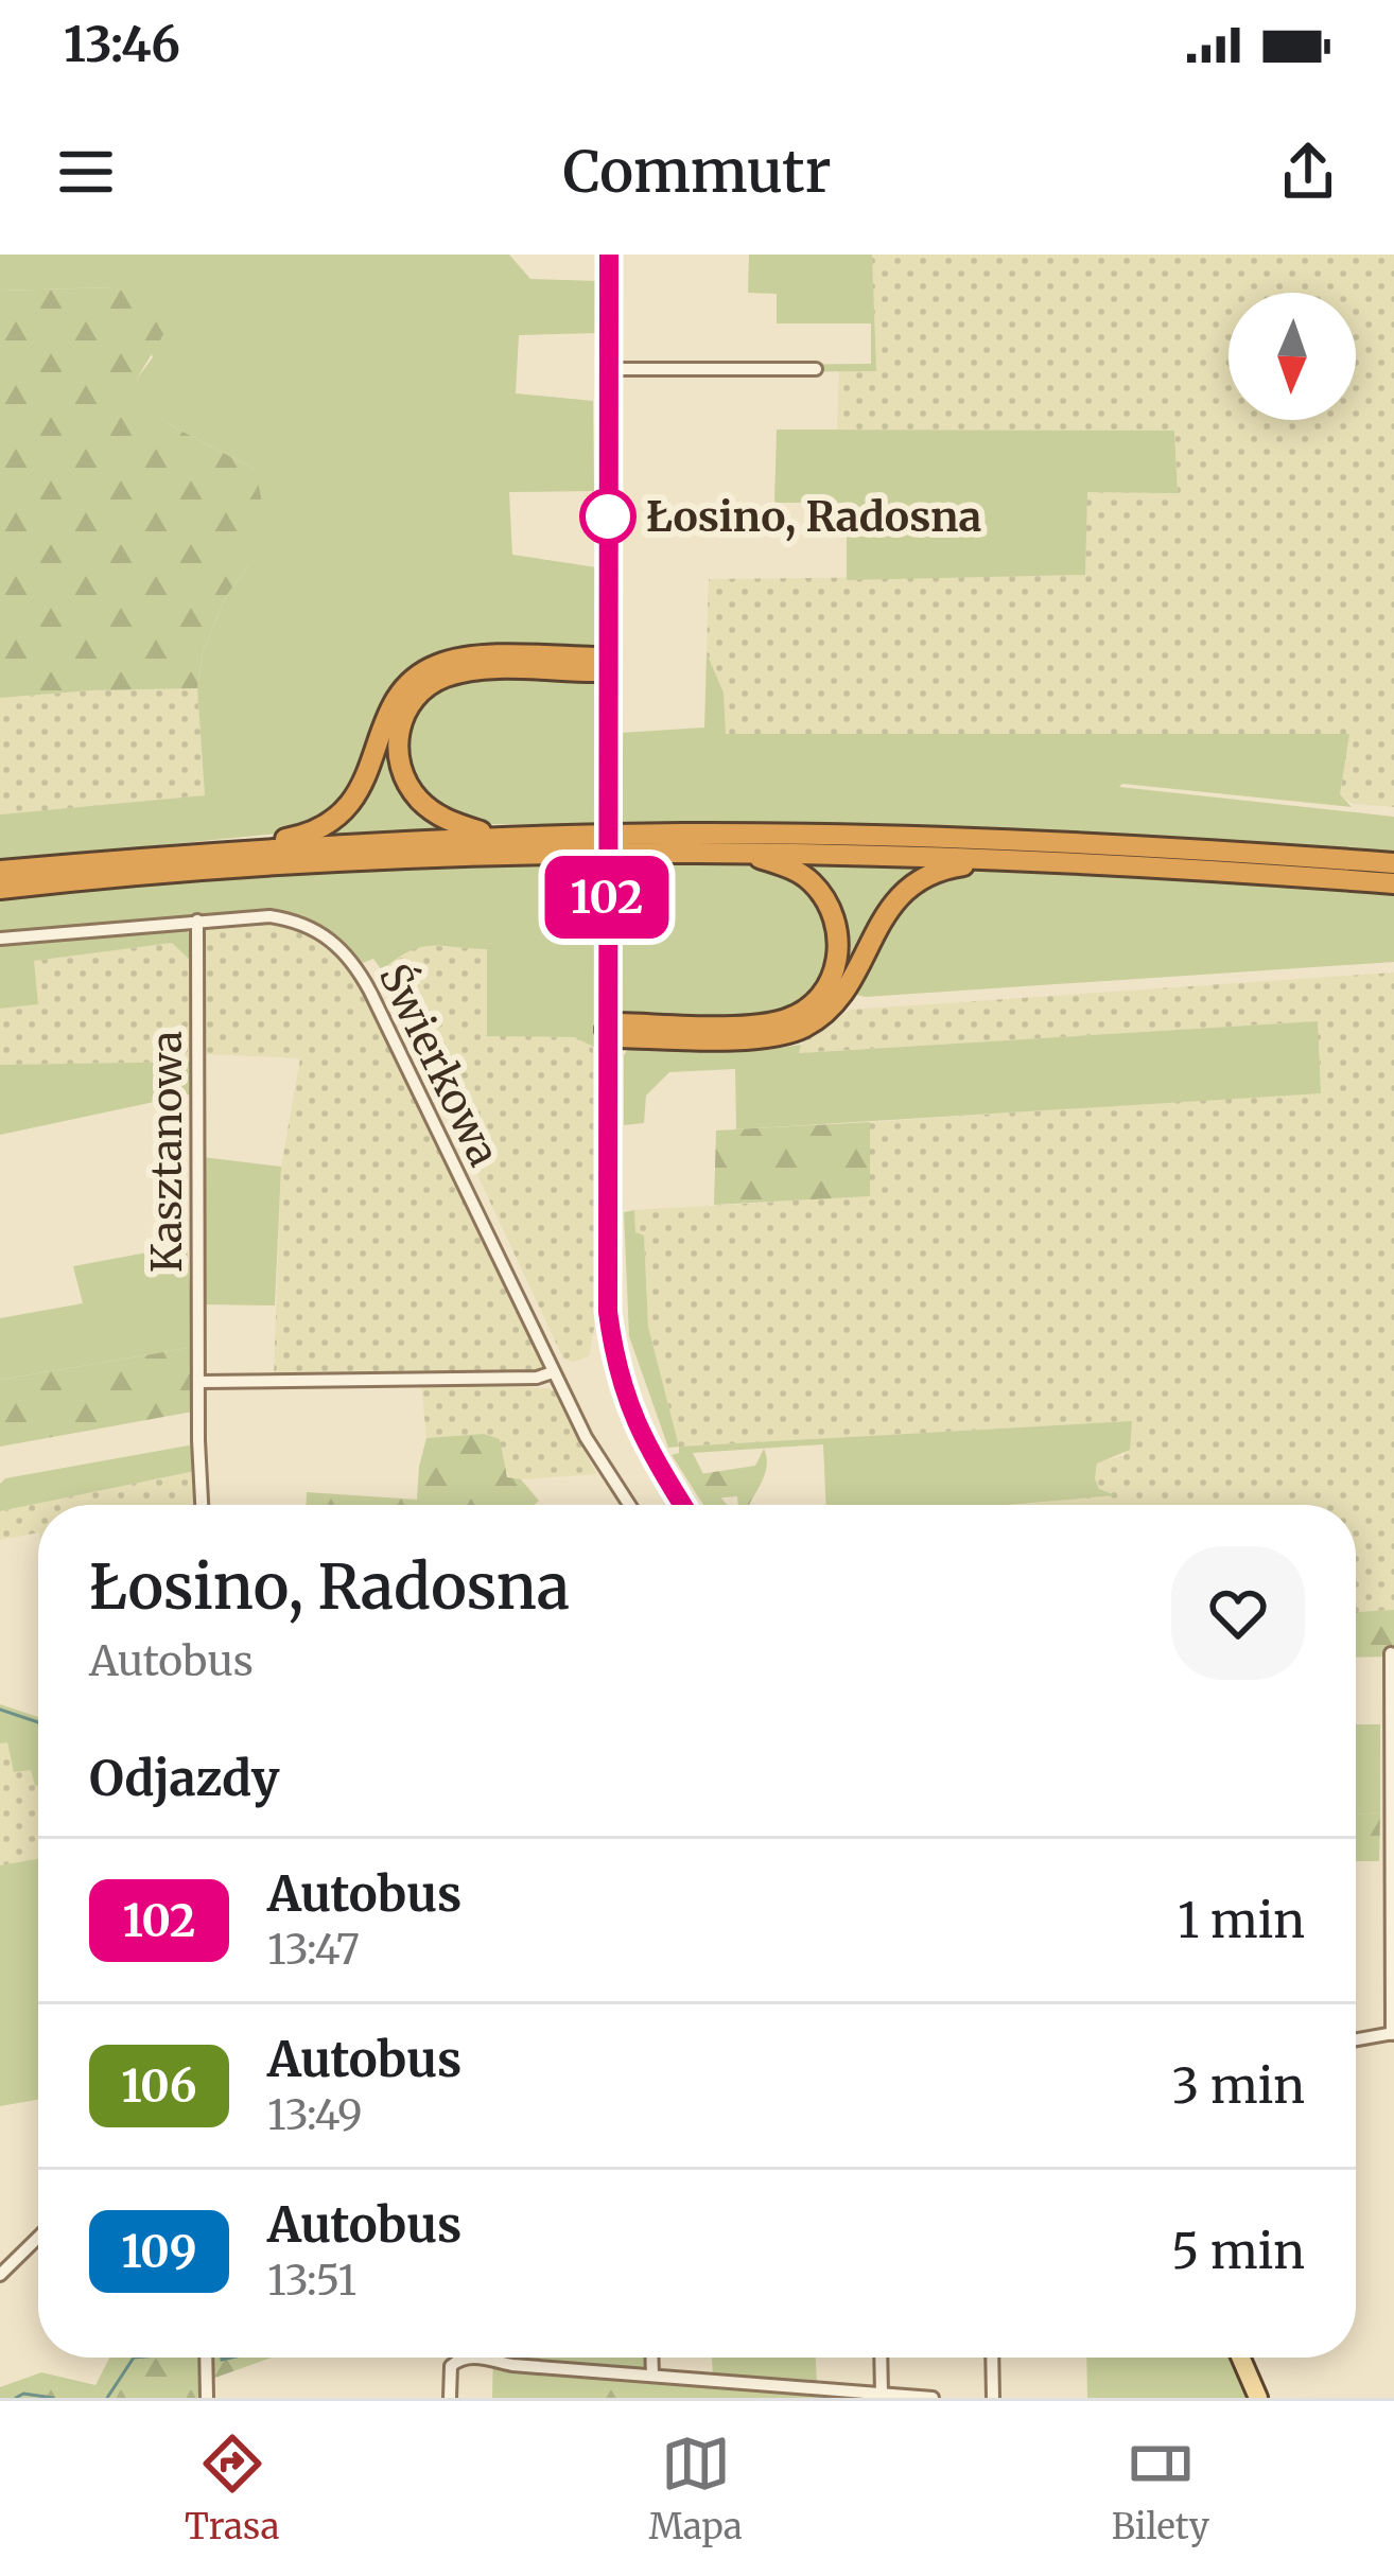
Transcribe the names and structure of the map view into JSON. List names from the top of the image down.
{
  "streets": {
    "street": ["Świerkowa", "Kasztanowa"]
  },
  "crossings": [
    ["Świerkowa", "Kasztanowa"]
  ],
  "places": ["Łosino, Radosna"],
  "lines": ["bus line 102"],
  "north": "bottom",
  "page": {
    "status": "13:46",
    "header": "Commutr",
    "on_map": "102",
    "heading": [
      ["Łosino, Radosna", "Autobus"],
      "Odjazdy"
    ],
    "list": [
      {
        "mark": "102",
        "name": "Autobus",
        "note": "13:47",
        "value": "1 min"
      },
      {
        "mark": "106",
        "name": "Autobus",
        "note": "13:49",
        "value": "3 min"
      },
      {
        "mark": "109",
        "name": "Autobus",
        "note": "13:51",
        "value": "5 min"
      }
    ],
    "tabs": ["Trasa", "Mapa", "Bilety"]
  }
}
